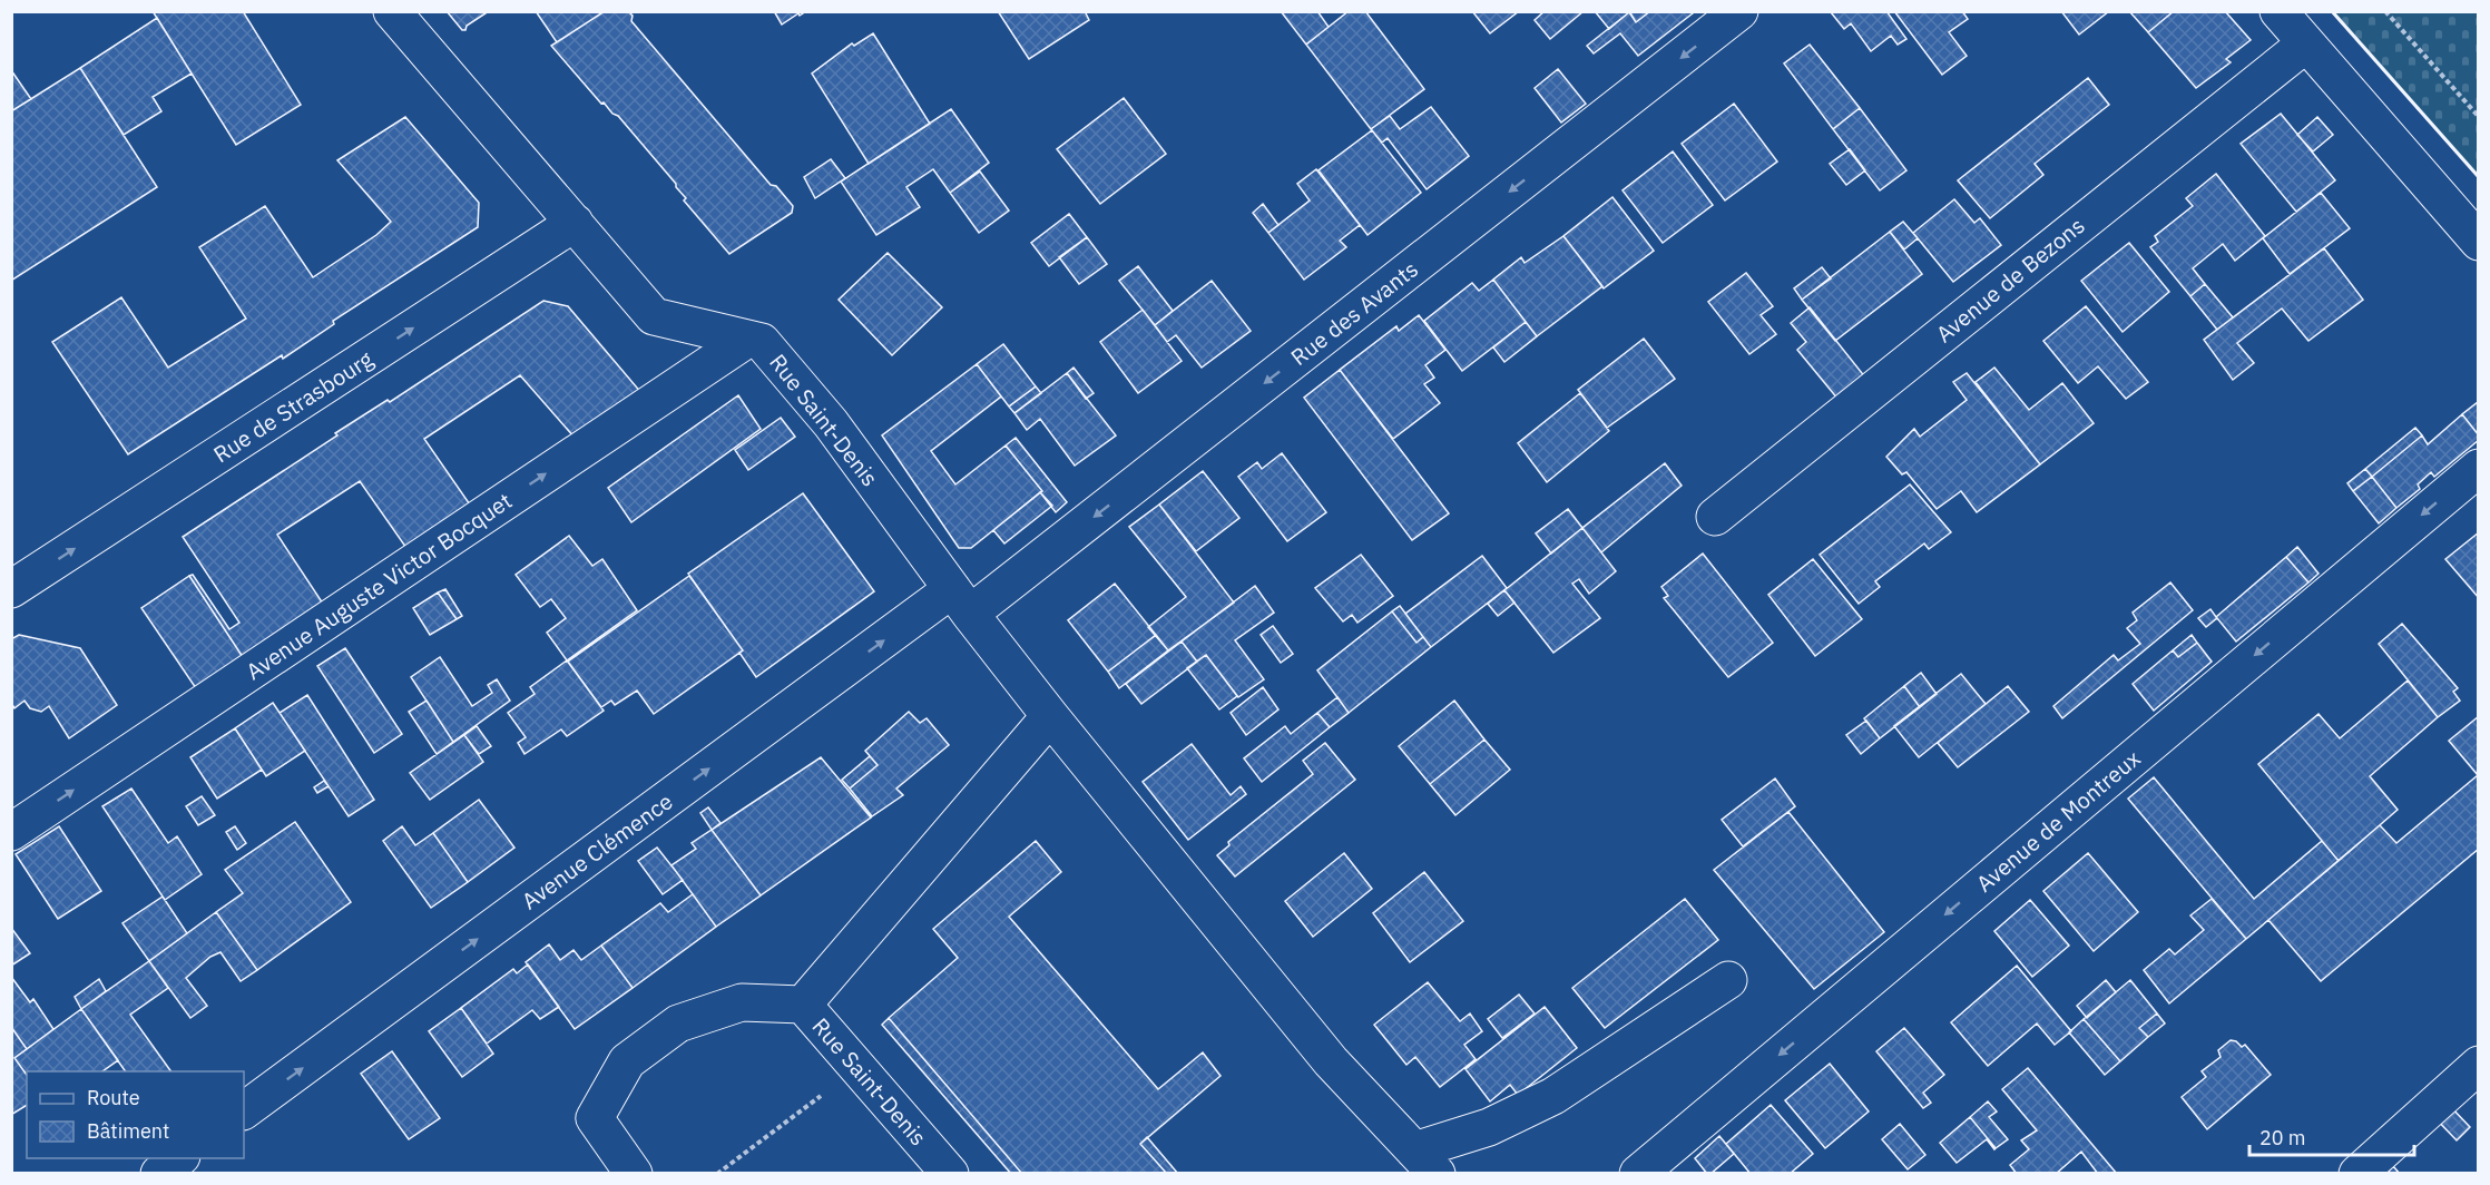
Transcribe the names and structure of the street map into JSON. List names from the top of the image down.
{
  "streets": {
    "street": [
      "Avenue de Bezons",
      "Rue des Avants",
      "Rue de Strasbourg",
      "Rue Saint-Denis",
      "Avenue Auguste Victor Bocquet",
      "Avenue de Montreux",
      "Avenue Clémence"
    ]
  },
  "crossings": [
    ["Rue des Avants", "Rue Saint-Denis"],
    ["Rue des Avants", "Avenue Clémence"],
    ["Rue de Strasbourg", "Rue Saint-Denis"],
    ["Rue Saint-Denis", "Avenue Auguste Victor Bocquet"],
    ["Rue Saint-Denis", "Avenue Clémence"]
  ],
  "one_way": [
    "Rue des Avants",
    "Rue de Strasbourg",
    "Avenue Auguste Victor Bocquet",
    "Avenue de Montreux",
    "Avenue Clémence"
  ],
  "legend": ["Route", "Bâtiment"],
  "scale_bar": "20 m"
}
